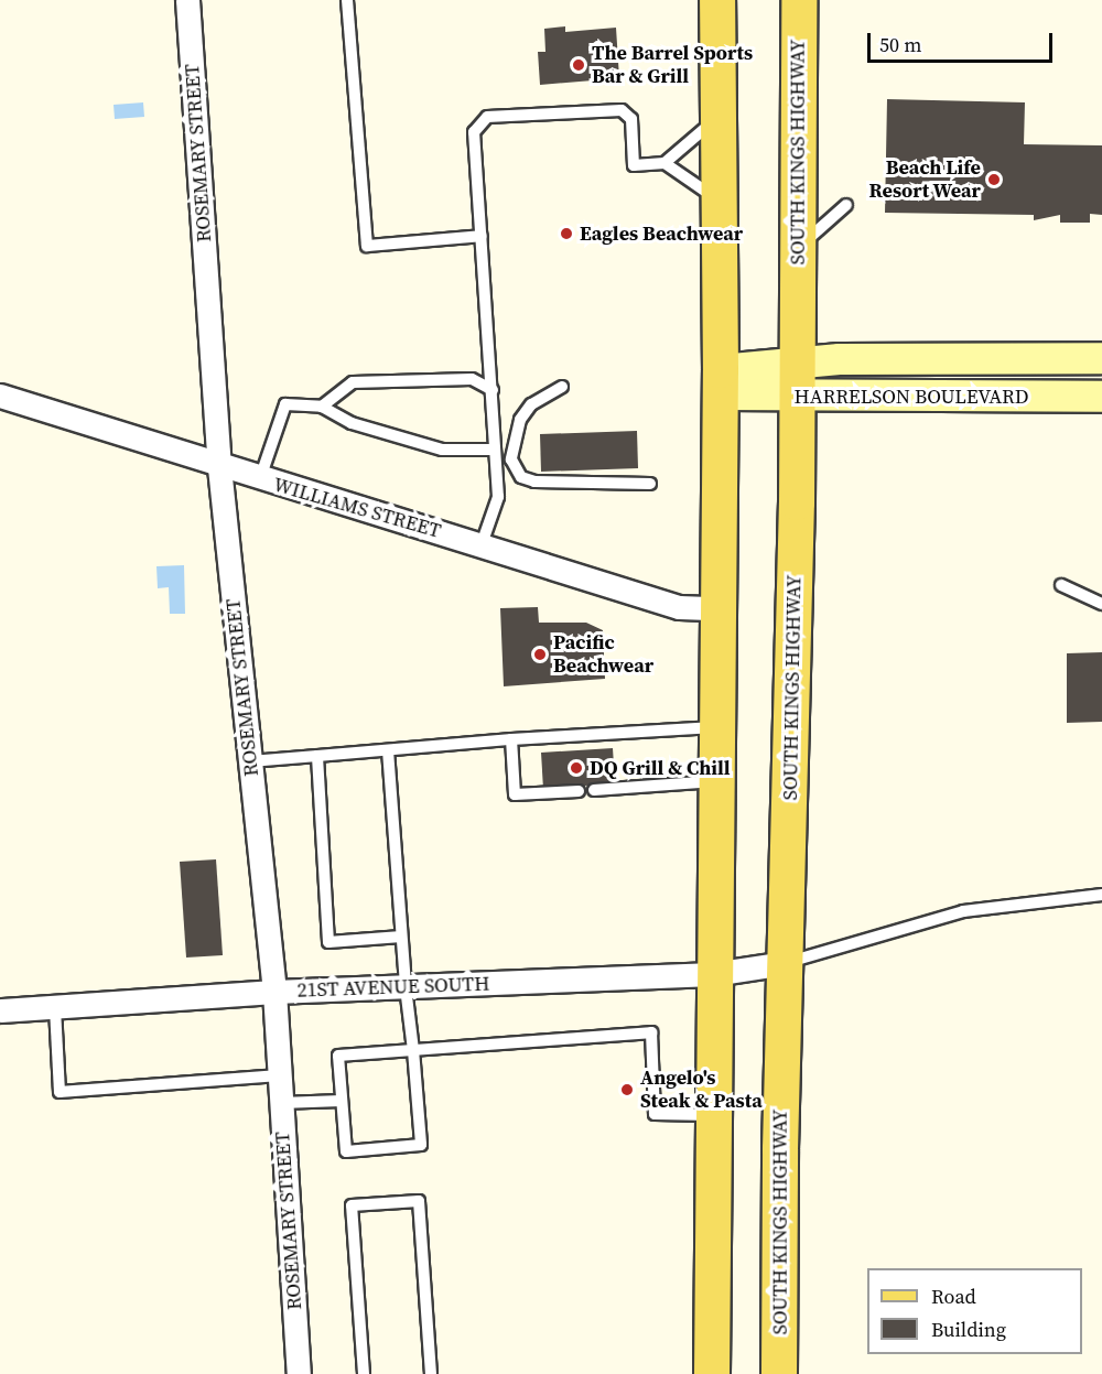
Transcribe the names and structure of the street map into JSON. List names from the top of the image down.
{
  "streets": {
    "main road": ["SOUTH KINGS HIGHWAY", "HARRELSON BOULEVARD"],
    "street": ["ROSEMARY STREET", "WILLIAMS STREET", "21ST AVENUE SOUTH"]
  },
  "crossings": [
    ["SOUTH KINGS HIGHWAY", "HARRELSON BOULEVARD"],
    ["SOUTH KINGS HIGHWAY", "21ST AVENUE SOUTH"],
    ["ROSEMARY STREET", "WILLIAMS STREET"],
    ["ROSEMARY STREET", "21ST AVENUE SOUTH"]
  ],
  "places": [
    "The Barrel Sports Bar & Grill",
    "Beach Life Resort Wear",
    "Eagles Beachwear",
    "Pacific Beachwear",
    "DQ Grill & Chill",
    "Angelo's Steak & Pasta"
  ],
  "legend": ["Road", "Building"],
  "scale_bar": "50 m"
}
